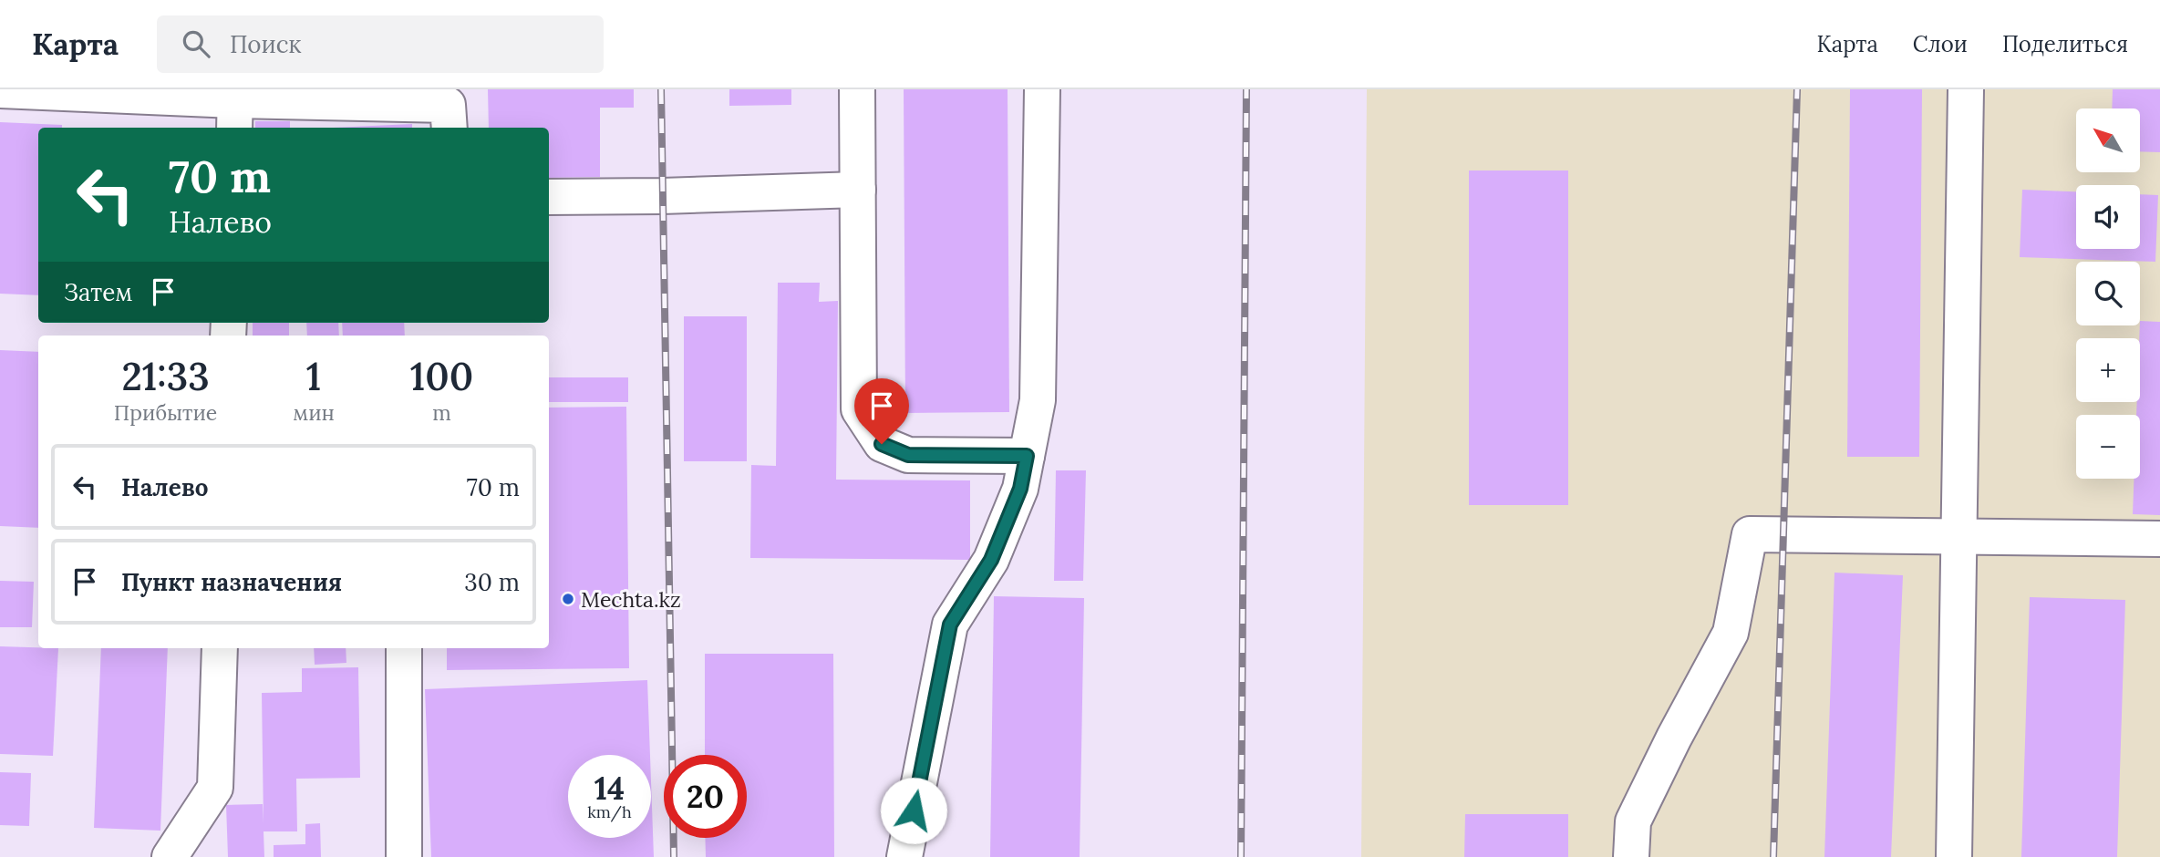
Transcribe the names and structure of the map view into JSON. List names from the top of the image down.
{
  "places": ["Mechta.kz"],
  "north": "top left",
  "page": {
    "header": "Карта",
    "search": "Поиск",
    "nav": ["Карта", "Слои", "Поделиться"],
    "map_buttons": ["+", "−"],
    "turn": ["70 m", "Налево"],
    "then": "Затем",
    "eta": [
      "21:33",
      "Прибытие",
      "1",
      "мин",
      "100",
      "m"
    ],
    "list": [
      {
        "name": "Налево",
        "value": "70 m"
      },
      {
        "name": "Пункт назначения",
        "value": "30 m"
      }
    ],
    "speed": "14 km/h",
    "limit": "20"
  }
}
